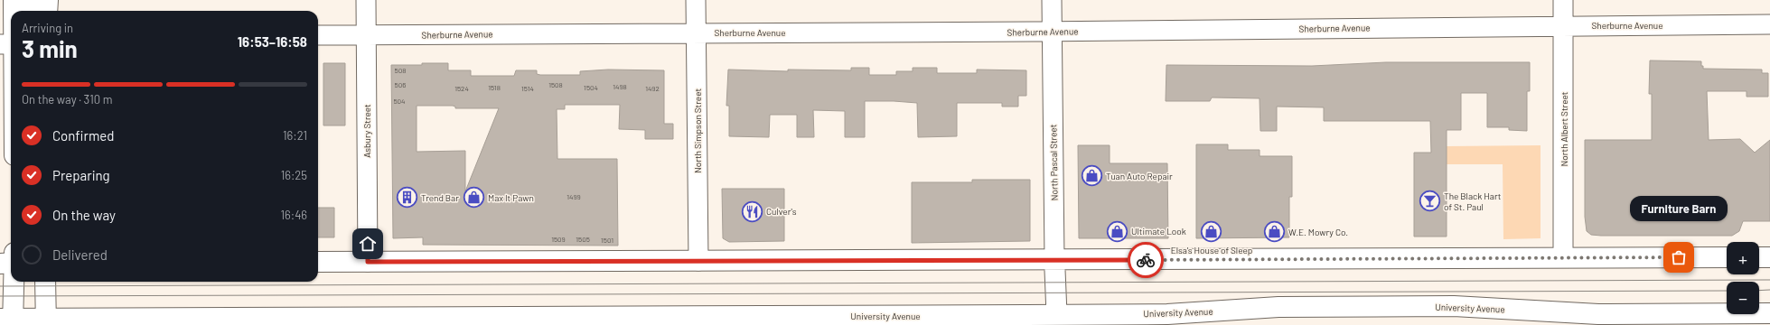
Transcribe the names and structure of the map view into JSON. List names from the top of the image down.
{
  "streets": {
    "main road": ["North Pascal Street", "University Avenue"],
    "street": [
      "Sherburne Avenue",
      "North Albert Street",
      "Asbury Street",
      "North Simpson Street"
    ]
  },
  "crossings": [
    ["Sherburne Avenue", "North Albert Street"],
    ["Sherburne Avenue", "Asbury Street"],
    ["Sherburne Avenue", "North Simpson Street"],
    ["Sherburne Avenue", "North Pascal Street"],
    ["North Pascal Street", "University Avenue"]
  ],
  "places": {
    "shop": [
      "Tuan Auto Repair",
      "Max It Pawn",
      "Ultimate Look",
      "Elsa's House of Sleep",
      "W.E. Mowry Co."
    ],
    "building": ["Trend Bar"],
    "bar": ["The Black Hart of St. Paul"],
    "restaurant": ["Culver's"],
    "other": ["Furniture Barn"]
  },
  "house_numbers": [
    "508",
    "506",
    "1508",
    "1498",
    "1518",
    "1504",
    "1524",
    "1514",
    "1492",
    "504",
    "1499",
    "1509",
    "1505",
    "1501"
  ],
  "page": {
    "heading": ["3 min", "Arriving in", "16:53–16:58"],
    "bar": "On the way · 310 m",
    "list": [
      ["Confirmed", "16:21"],
      ["Preparing", "16:25"],
      ["On the way", "16:46"],
      "Delivered"
    ],
    "bubble": "Furniture Barn",
    "map_buttons": ["+", "−"]
  }
}
